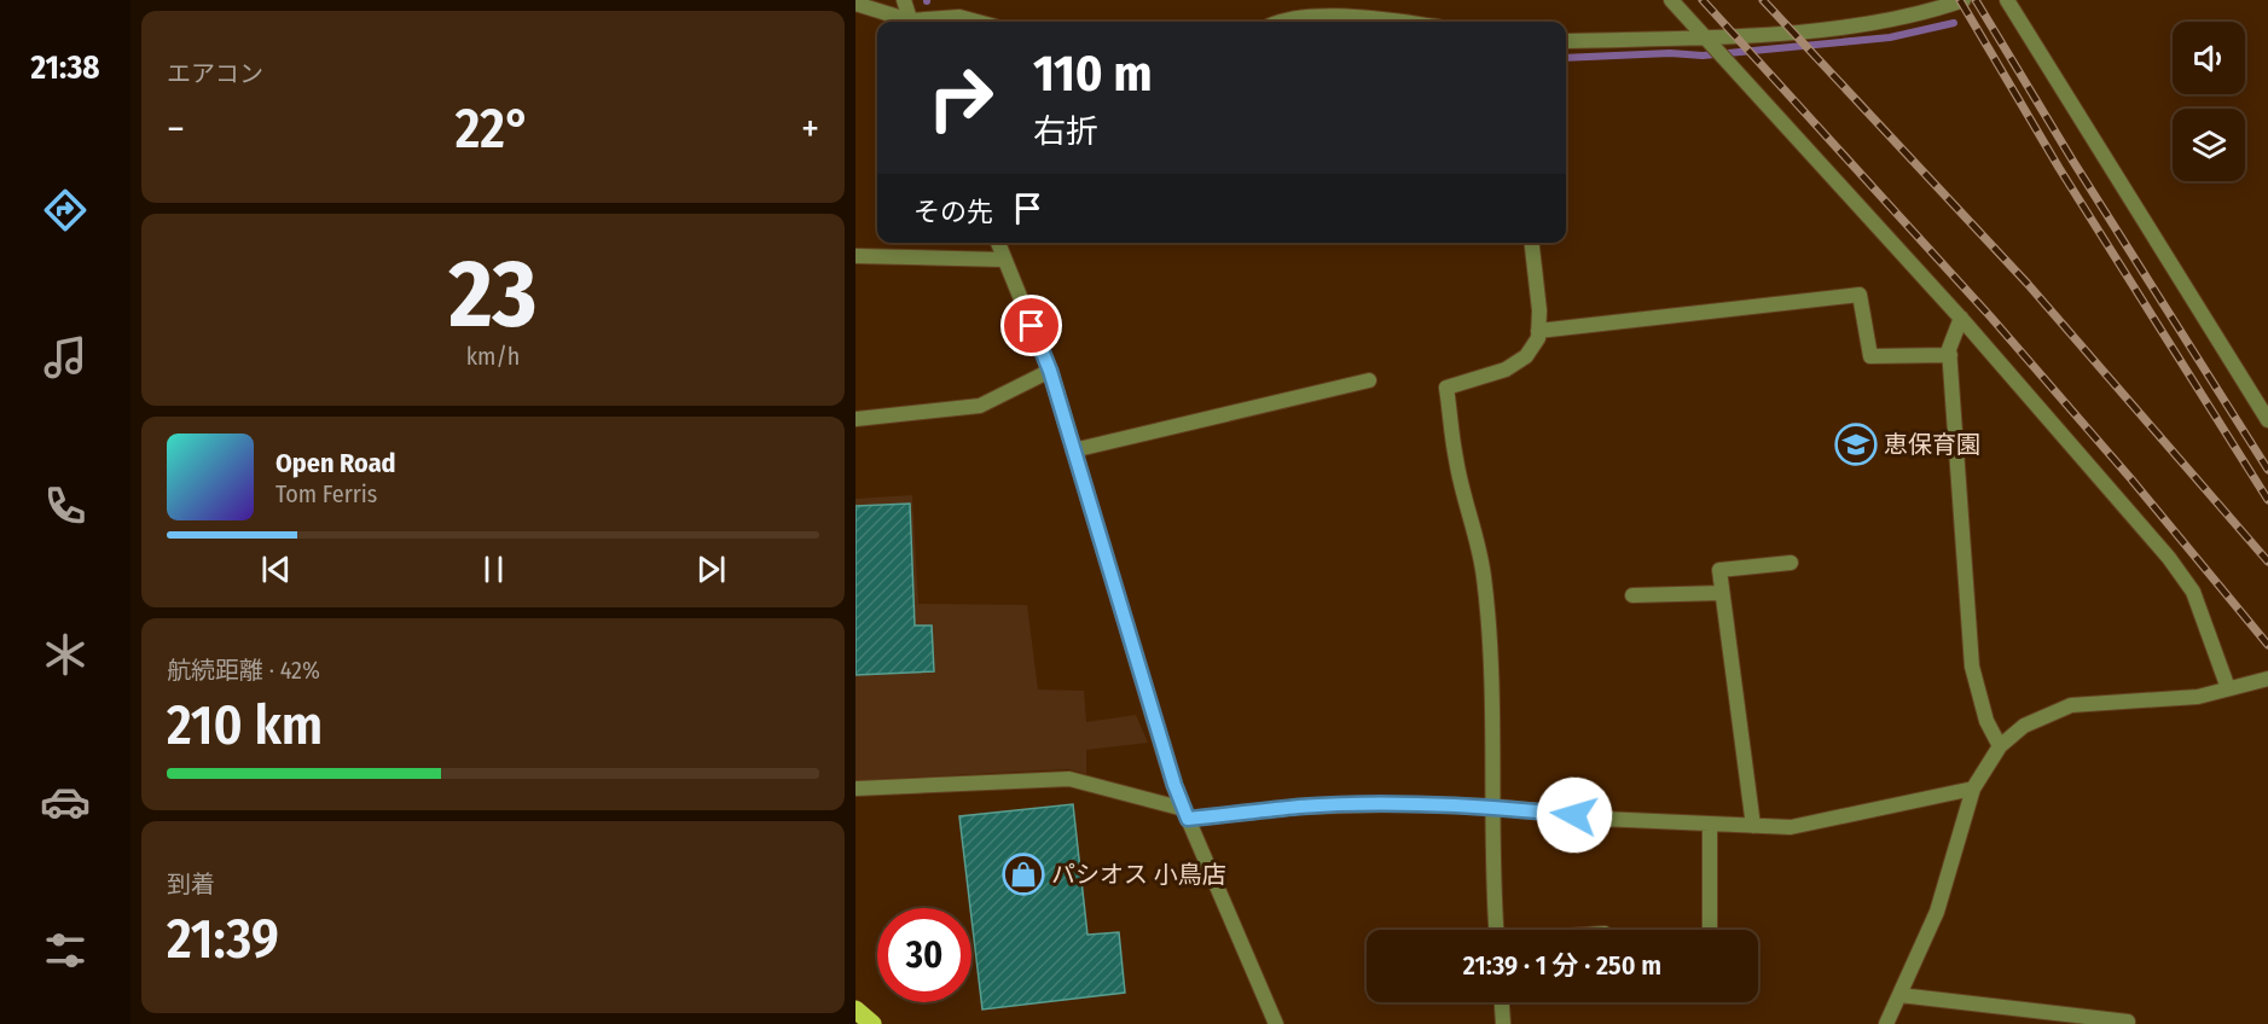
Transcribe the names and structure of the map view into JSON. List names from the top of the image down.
{
  "places": {
    "school or university": ["恵保育園"],
    "shop": ["パシオス 小鳥店"]
  },
  "page": {
    "tabs": "21:38",
    "tile": [
      "エアコン",
      ["23", "km/h"],
      ["航続距離 · 42%", "210 km"],
      ["到着", "21:39"]
    ],
    "turn": ["110 m", "右折"],
    "heat": ["−", "22°", "+"],
    "then": "その先",
    "song": ["Open Road", "Tom Ferris"],
    "limit": "30",
    "trip": "21:39 · 1 分 · 250 m"
  }
}
